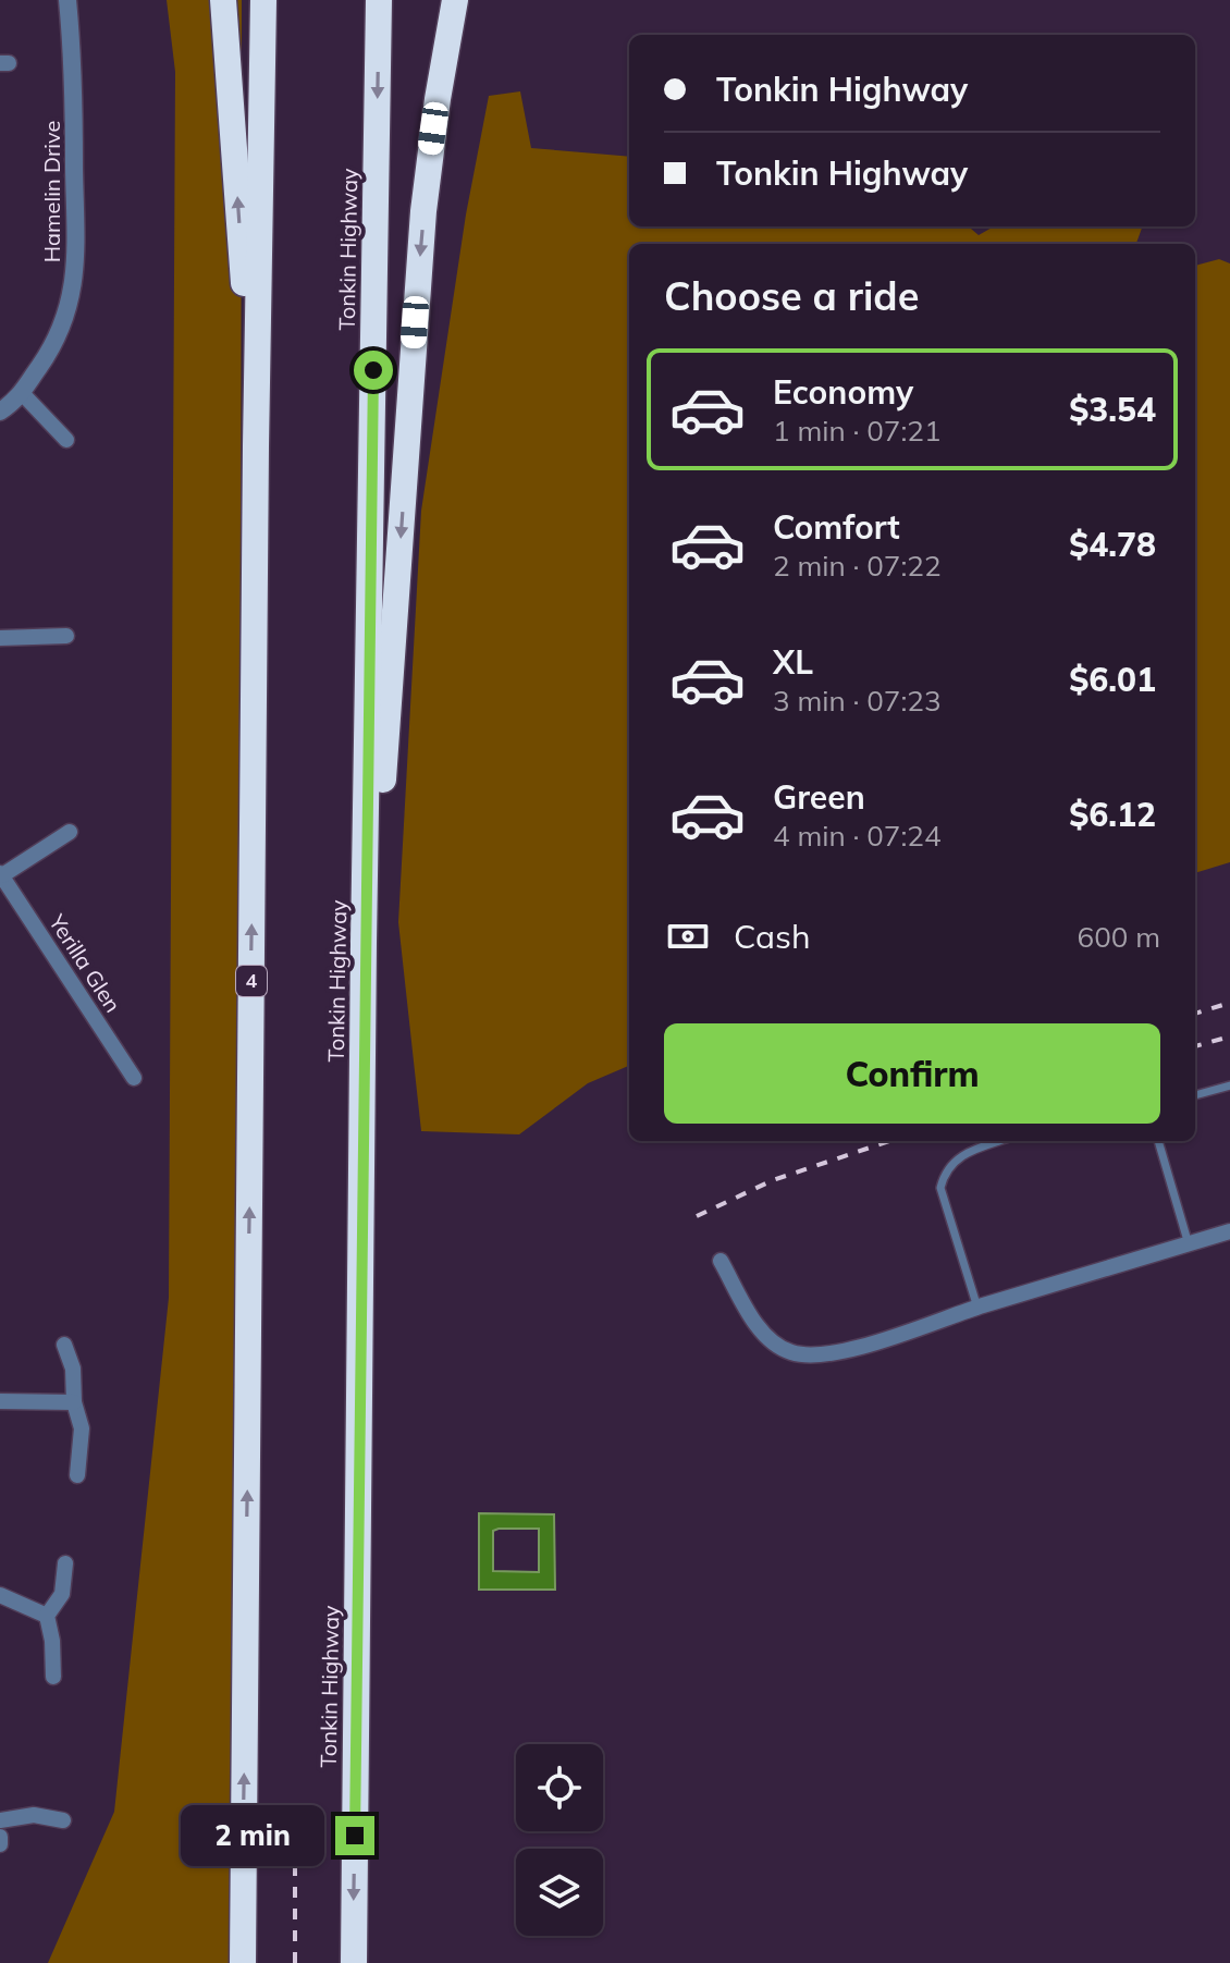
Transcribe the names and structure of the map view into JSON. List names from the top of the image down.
{
  "streets": {
    "highway": ["Tonkin Highway", "4"],
    "street": ["Hamelin Drive", "Yerilla Glen"]
  },
  "page": {
    "banner": ["Tonkin Highway", "Tonkin Highway"],
    "heading": "Choose a ride",
    "list": [
      {
        "name": "Economy",
        "note": "1 min · 07:21",
        "value": "$3.54"
      },
      {
        "name": "Comfort",
        "note": "2 min · 07:22",
        "value": "$4.78"
      },
      {
        "name": "XL",
        "note": "3 min · 07:23",
        "value": "$6.01"
      },
      {
        "name": "Green",
        "note": "4 min · 07:24",
        "value": "$6.12"
      }
    ],
    "pay": ["Cash", "600 m"],
    "buttons": "Confirm",
    "bubble": "2 min"
  }
}
